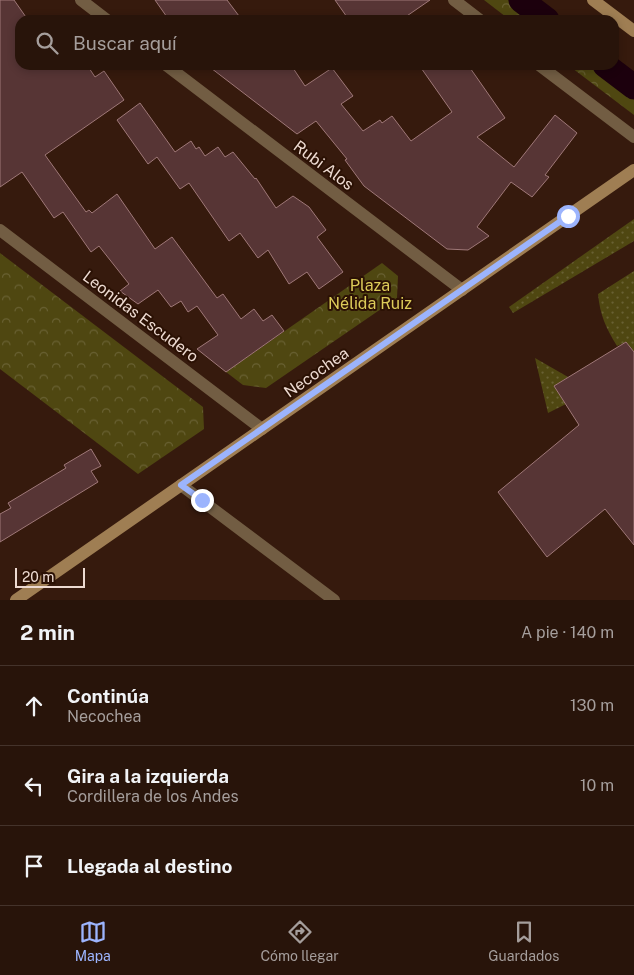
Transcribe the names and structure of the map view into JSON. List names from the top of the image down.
{
  "streets": {
    "main road": ["Necochea"],
    "street": ["Rubi Alos", "Leonidas Escudero"]
  },
  "crossings": [
    ["Rubi Alos", "Necochea"],
    ["Leonidas Escudero", "Necochea"]
  ],
  "parks": ["Plaza Nélida Ruiz"],
  "scale_bar": "20 m",
  "page": {
    "search": "Buscar aquí",
    "scale": "20 m",
    "heading": ["2 min", "A pie · 140 m"],
    "list": [
      ["Continúa", "Necochea", "130 m"],
      ["Gira a la izquierda", "Cordillera de los Andes", "10 m"],
      "Llegada al destino"
    ],
    "nav": ["Mapa", "Cómo llegar", "Guardados"]
  }
}
